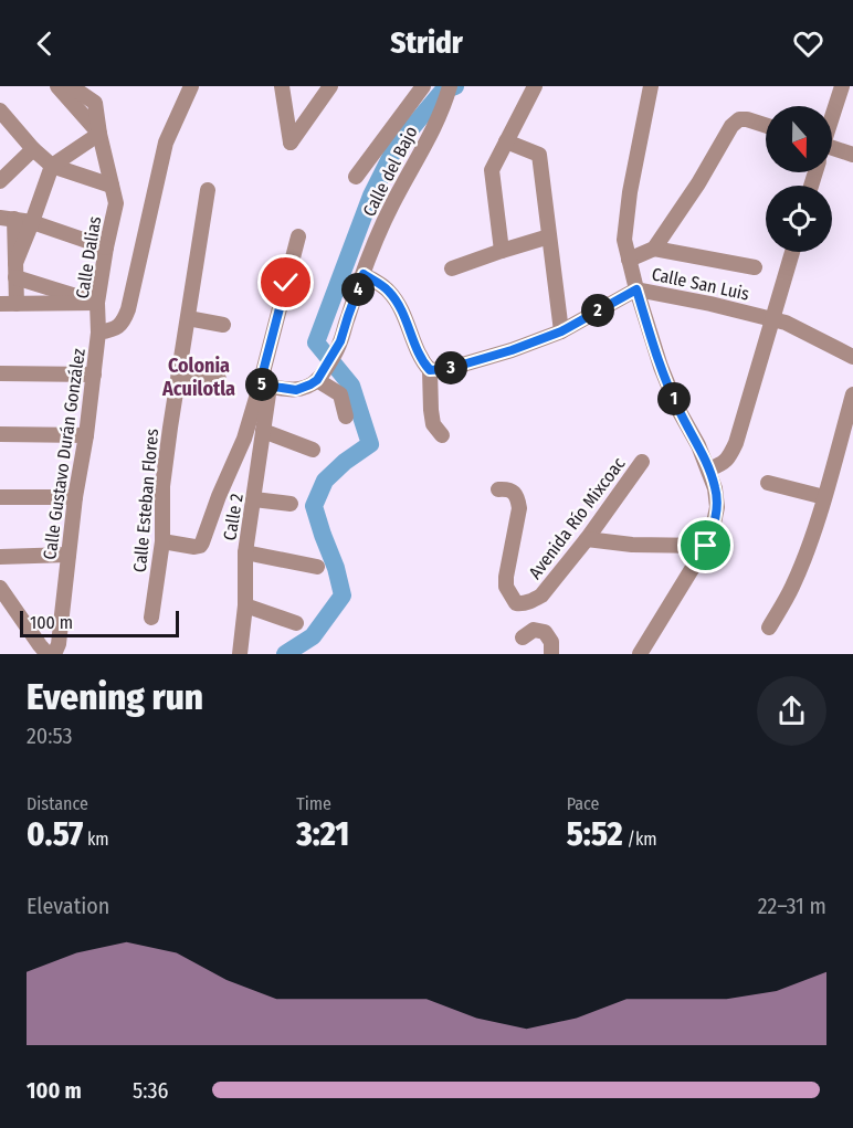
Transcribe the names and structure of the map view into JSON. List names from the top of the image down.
{
  "streets": {
    "street": [
      "Calle del Bajo",
      "Calle Dalias",
      "Calle San Luis",
      "Calle Gustavo Durán González",
      "Calle Esteban Flores",
      "Calle 2",
      "Avenida Río Mixcoac"
    ]
  },
  "crossings": [
    ["Calle Dalias", "Calle Gustavo Durán González"]
  ],
  "districts": ["Colonia Acuilotla"],
  "scale_bar": "100 m",
  "north": "bottom",
  "page": {
    "header": "Stridr",
    "pins": [
      "4",
      "2",
      "3",
      "5",
      "1"
    ],
    "scale": "100 m",
    "heading": ["Evening run", "20:53"],
    "stats": [
      ["Distance", "0.57 km"],
      ["Time", "3:21"],
      ["Pace", "5:52 /km"]
    ],
    "chart": ["Elevation", "22–31 m"],
    "list": [
      {
        "name": "100 m",
        "note": "5:36"
      }
    ]
  }
}
